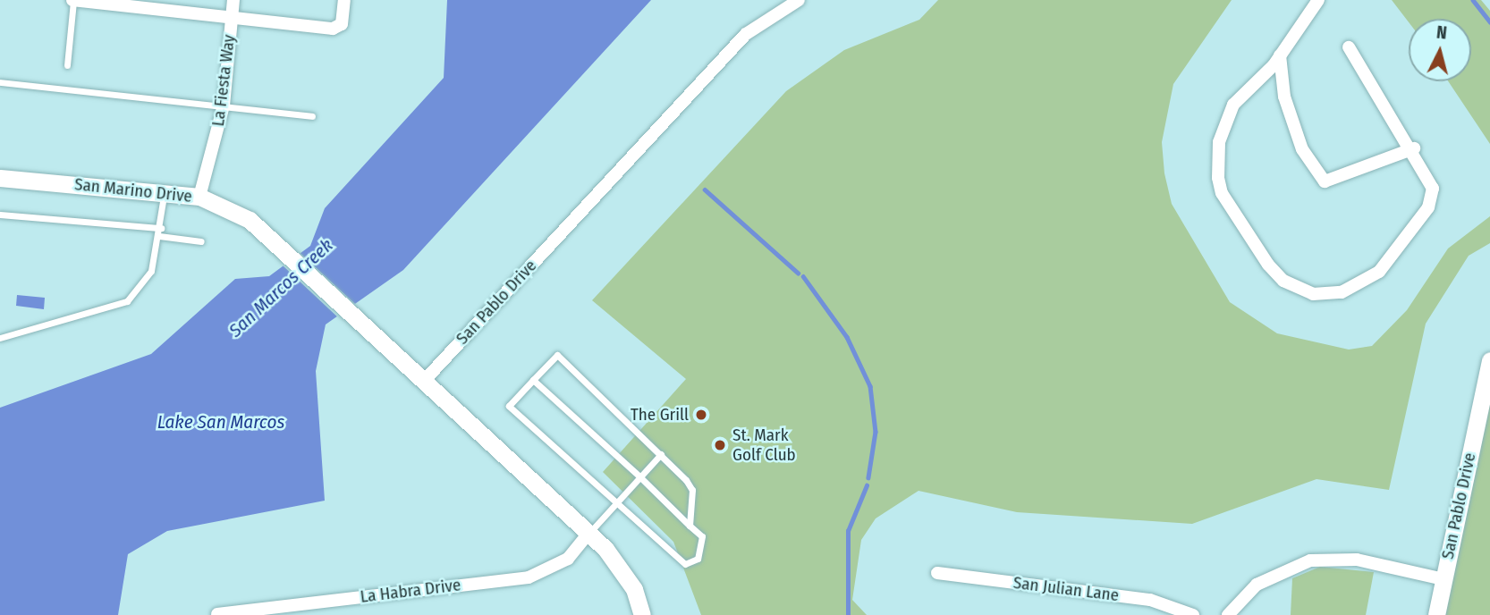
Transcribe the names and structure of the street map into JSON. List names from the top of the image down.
{
  "streets": {
    "street": [
      "La Fiesta Way",
      "San Marino Drive",
      "San Pablo Drive",
      "San Julian Lane",
      "La Habra Drive"
    ]
  },
  "crossings": [
    ["La Fiesta Way", "San Marino Drive"],
    ["San Marino Drive", "San Pablo Drive"]
  ],
  "water": ["San Marcos Creek", "Lake San Marcos"],
  "places": ["The Grill", "St. Mark Golf Club"],
  "north": "top"
}
